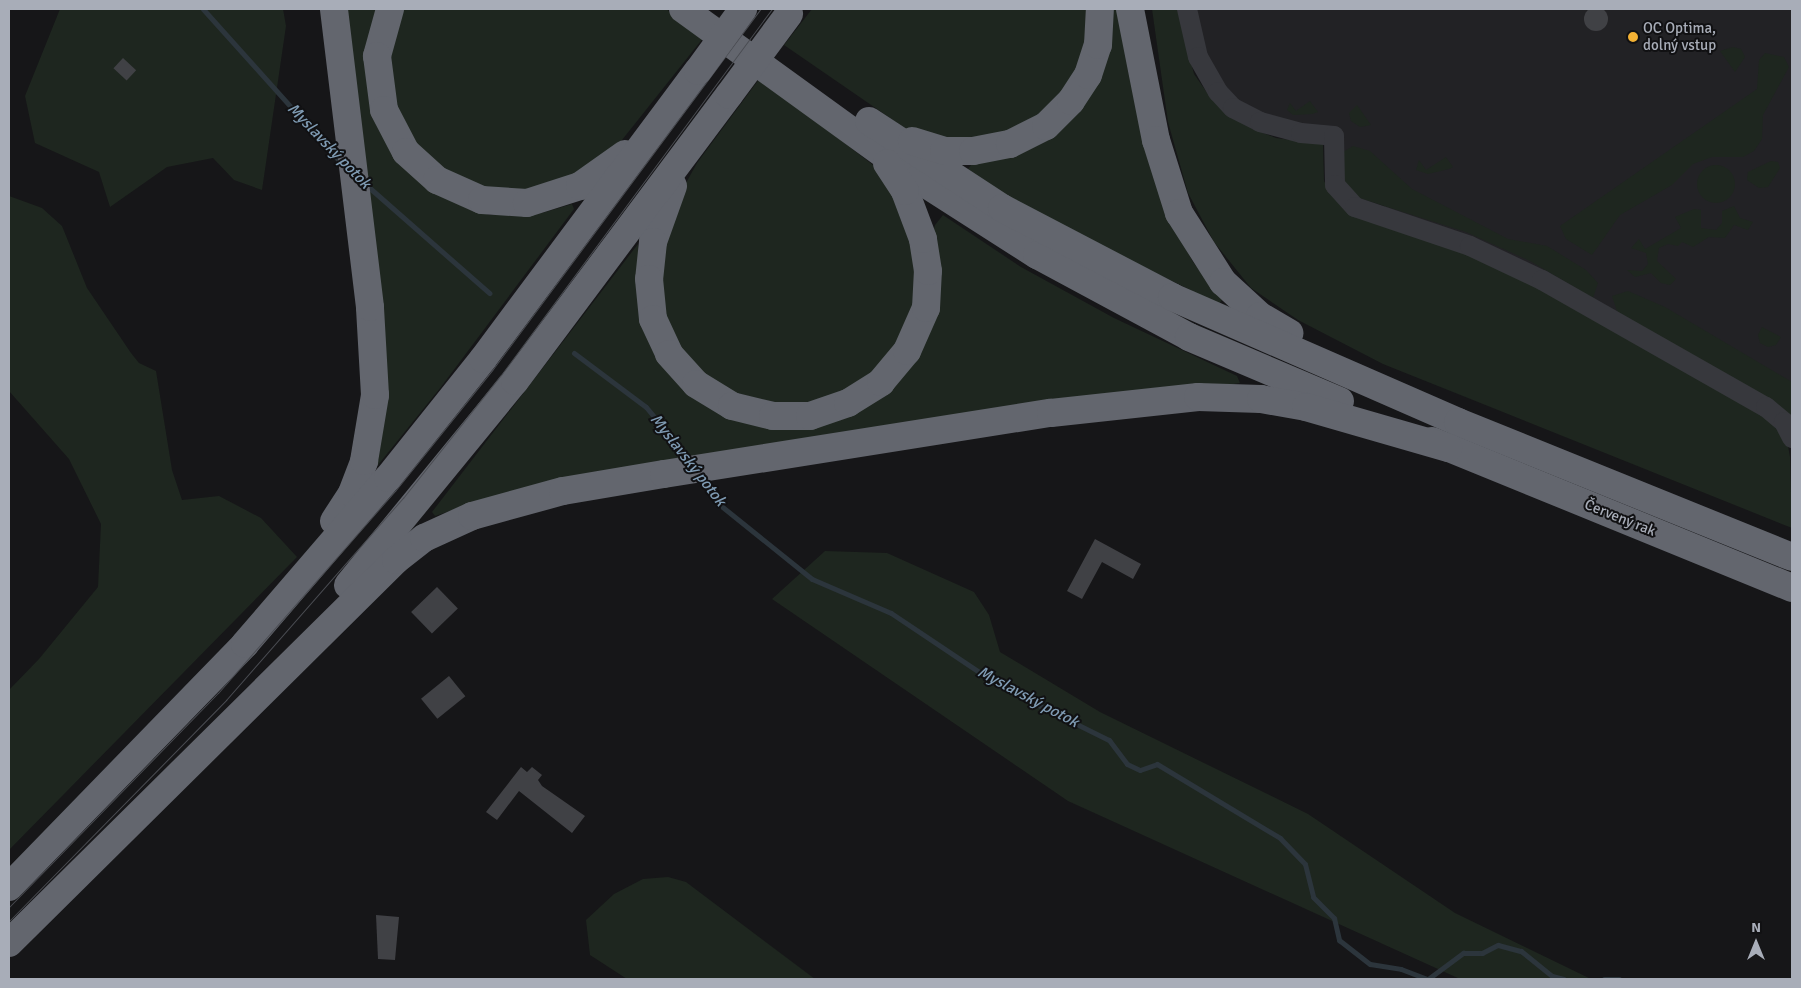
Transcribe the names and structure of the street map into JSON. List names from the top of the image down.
{
  "streets": {
    "highway": ["Červený rak"]
  },
  "water": ["Myslavský potok"],
  "places": ["OC Optima, dolný vstup"],
  "north": "top"
}
